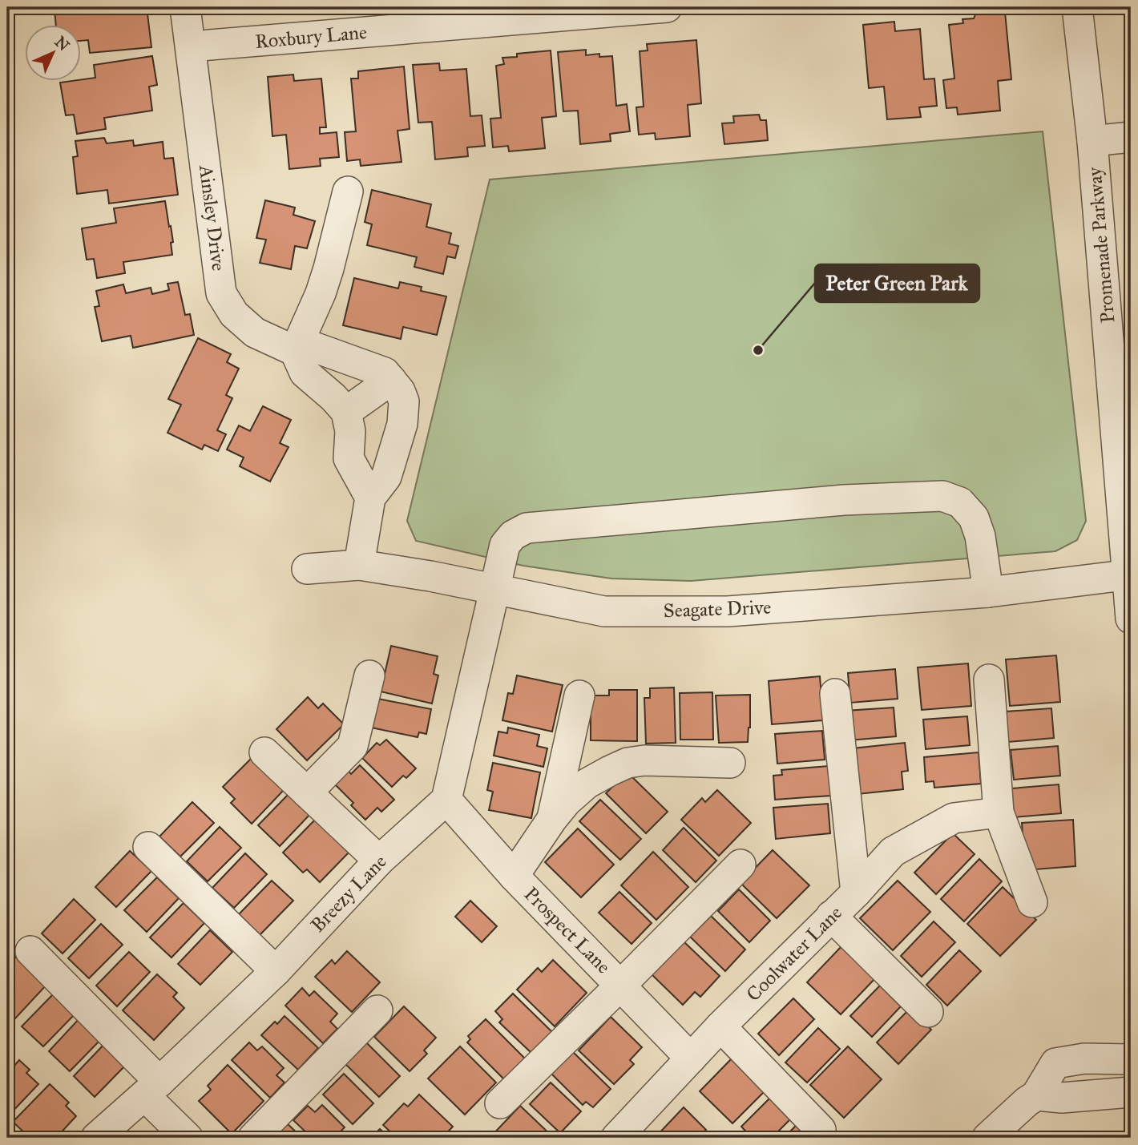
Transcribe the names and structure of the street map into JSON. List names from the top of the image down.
{
  "streets": {
    "street": [
      "Roxbury Lane",
      "Ainsley Drive",
      "Promenade Parkway",
      "Seagate Drive",
      "Breezy Lane",
      "Prospect Lane",
      "Coolwater Lane"
    ]
  },
  "crossings": [
    ["Roxbury Lane", "Ainsley Drive"],
    ["Promenade Parkway", "Seagate Drive"],
    ["Breezy Lane", "Prospect Lane"],
    ["Prospect Lane", "Coolwater Lane"]
  ],
  "places": ["Peter Green Park"],
  "north": "top right"
}
